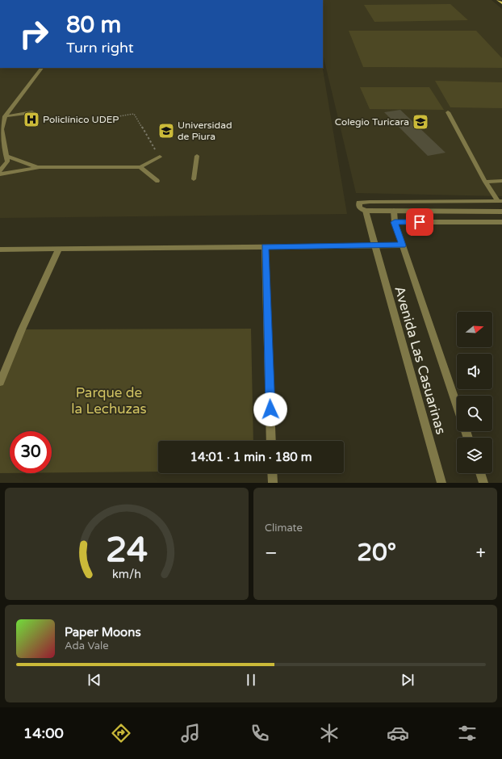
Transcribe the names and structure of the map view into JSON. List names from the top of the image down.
{
  "streets": {
    "street": ["Avenida Las Casuarinas"]
  },
  "parks": ["Parque de la Lechuzas"],
  "places": {
    "hospital": ["Policlínico UDEP"],
    "school or university": ["Colegio Turicara", "Universidad de Piura"]
  },
  "north": "right",
  "page": {
    "turn": ["80 m", "Turn right"],
    "limit": "30",
    "trip": "14:01 · 1 min · 180 m",
    "tile": "Climate",
    "heat": ["−", "20°", "+"],
    "song": ["Paper Moons", "Ada Vale"],
    "tabs": "14:00",
    "gauge": ["24", "km/h"]
  }
}
